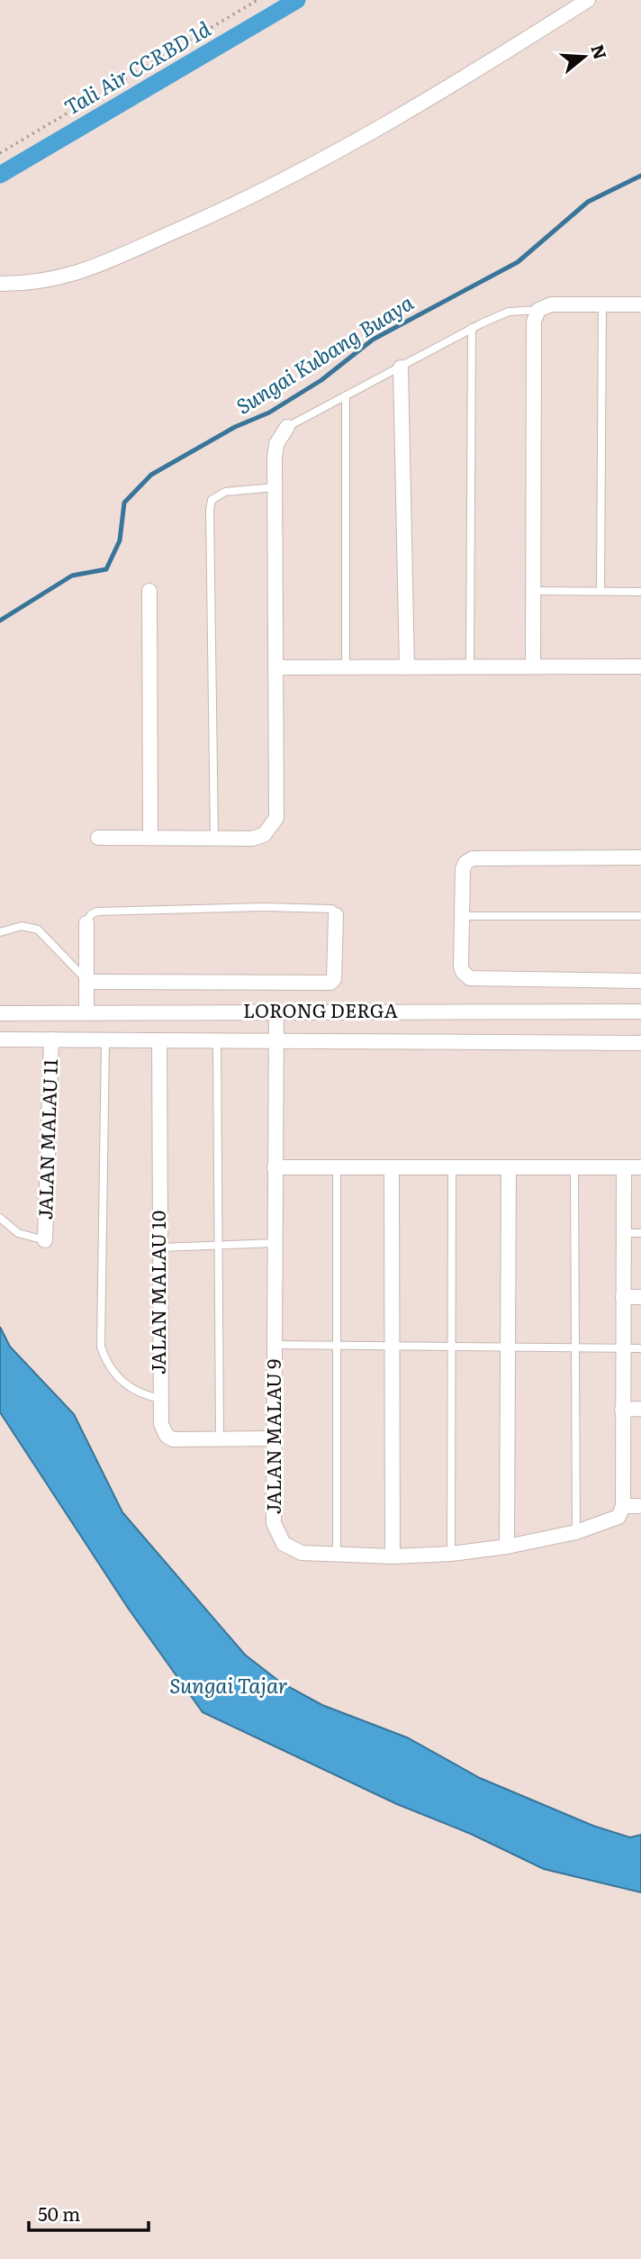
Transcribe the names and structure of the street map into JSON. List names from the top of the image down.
{
  "streets": {
    "street": [
      "LORONG DERGA",
      "JALAN MALAU 11",
      "JALAN MALAU 10",
      "JALAN MALAU 9"
    ]
  },
  "crossings": [
    ["LORONG DERGA", "JALAN MALAU 9"],
    ["JALAN MALAU 10", "JALAN MALAU 9"]
  ],
  "water": ["Tali Air CCRBD 1d", "Sungai Kubang Buaya", "Sungai Tajar"],
  "scale_bar": "50 m",
  "north": "right"
}
